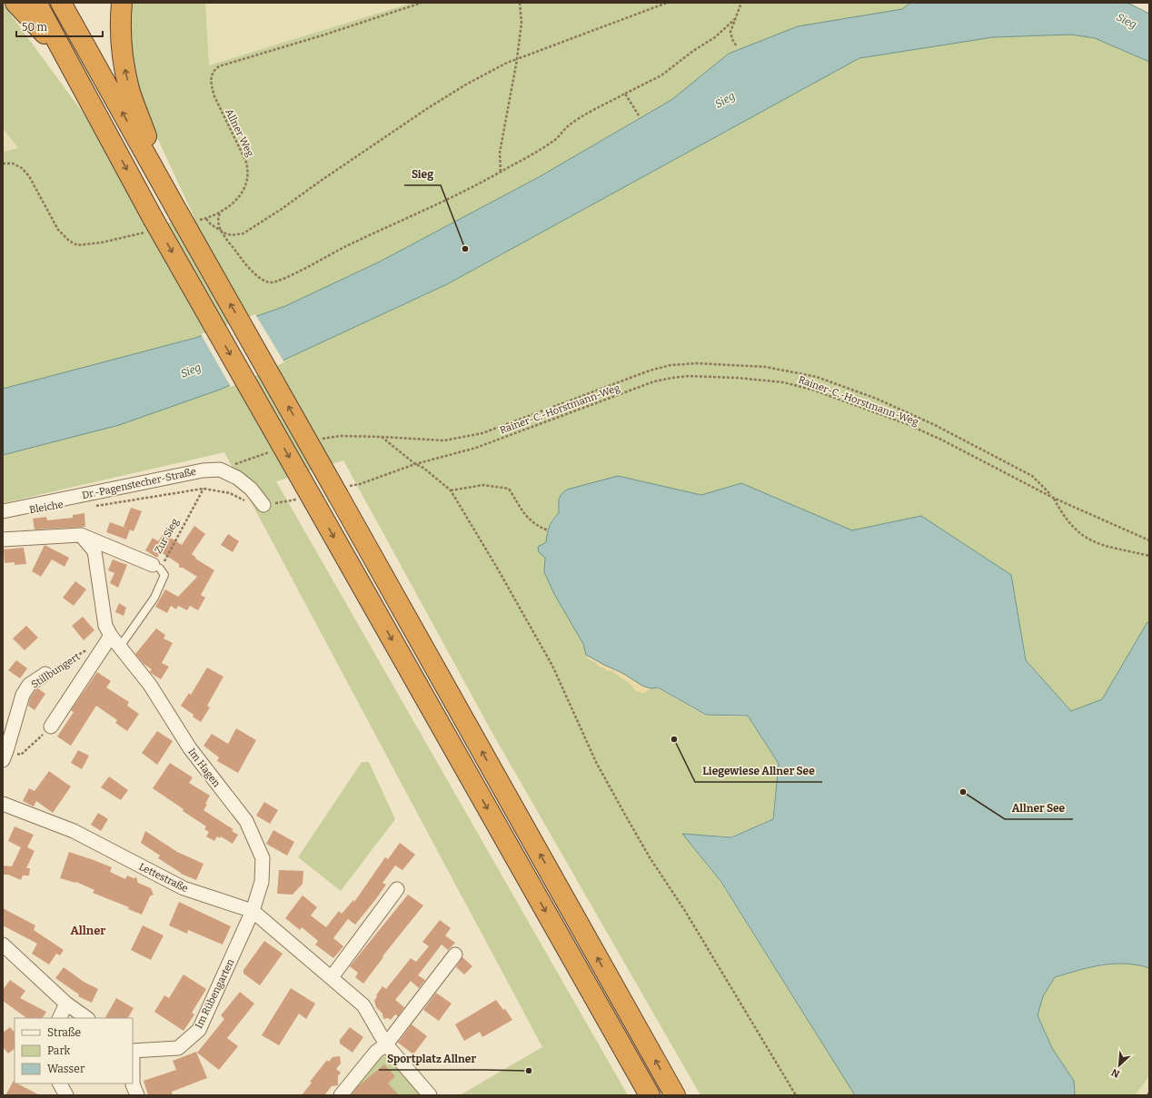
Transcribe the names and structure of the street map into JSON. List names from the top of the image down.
{
  "streets": {
    "street": [
      "Dr.-Pagenstecher-Straße",
      "Stillbungert",
      "Im Hagen",
      "Lettestraße",
      "Im Rübengarten"
    ],
    "lane": ["Zur Sieg"],
    "path": ["Allner Weg", "Rainer-C.-Horstmann-Weg"]
  },
  "crossings": [
    ["Zur Sieg", "Im Hagen"],
    ["Im Hagen", "Lettestraße"],
    ["Im Hagen", "Im Rübengarten"],
    ["Lettestraße", "Im Rübengarten"]
  ],
  "districts": ["Allner"],
  "water": ["Sieg"],
  "places": [
    "Sieg",
    "Liegewiese Allner See",
    "Allner See",
    "Sportplatz Allner"
  ],
  "legend": ["Straße", "Park", "Wasser"],
  "scale_bar": "50 m",
  "north": "bottom left"
}
